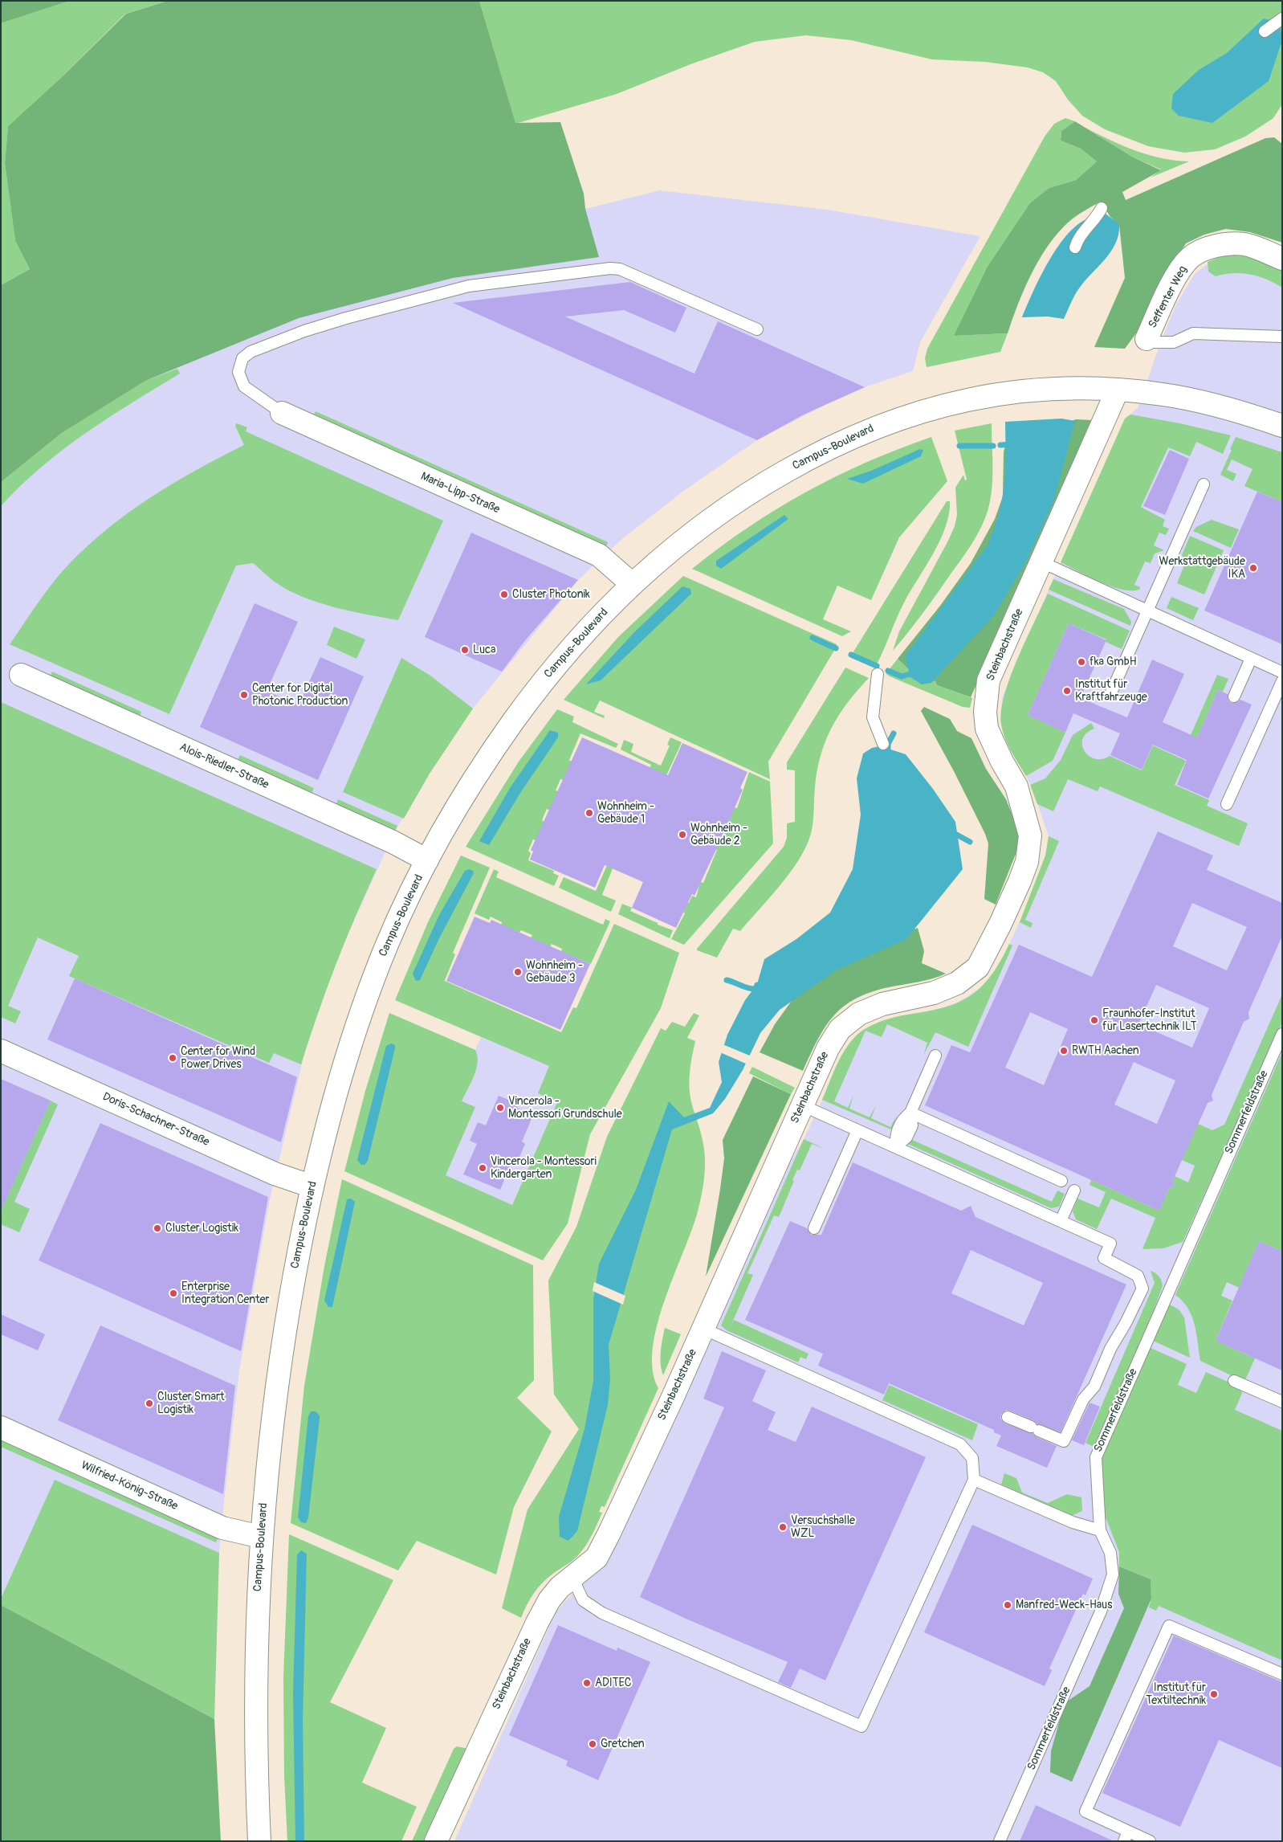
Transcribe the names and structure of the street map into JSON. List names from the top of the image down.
{
  "streets": {
    "street": [
      "Seffenter Weg",
      "Campus-Boulevard",
      "Maria-Lipp-Straße",
      "Steinbachstraße",
      "Alois-Riedler-Straße",
      "Doris-Schachner-Straße",
      "Wilfried-König-Straße"
    ],
    "lane": ["Sommerfeldstraße"]
  },
  "crossings": [
    ["Campus-Boulevard", "Maria-Lipp-Straße"],
    ["Campus-Boulevard", "Steinbachstraße"],
    ["Campus-Boulevard", "Alois-Riedler-Straße"],
    ["Campus-Boulevard", "Doris-Schachner-Straße"],
    ["Campus-Boulevard", "Wilfried-König-Straße"]
  ],
  "places": [
    "Werkstattgebäude IKA",
    "Cluster Photonik",
    "Luca",
    "fka GmbH",
    "Institut für Kraftfahrzeuge",
    "Center for Digital Photonic Production",
    "Wohnheim - Gebäude 1",
    "Wohnheim - Gebäude 2",
    "Wohnheim - Gebäude 3",
    "Fraunhofer-Institut für Lasertechnik ILT",
    "RWTH Aachen",
    "Center for Wind Power Drives",
    "Vincerola - Montessori Grundschule",
    "Vincerola - Montessori Kindergarten",
    "Cluster Logistik",
    "Enterprise Integration Center",
    "Cluster Smart Logistik",
    "Versuchshalle WZL",
    "Manfred-Weck-Haus",
    "ADITEC",
    "Institut für Textiltechnik",
    "Gretchen"
  ]
}
